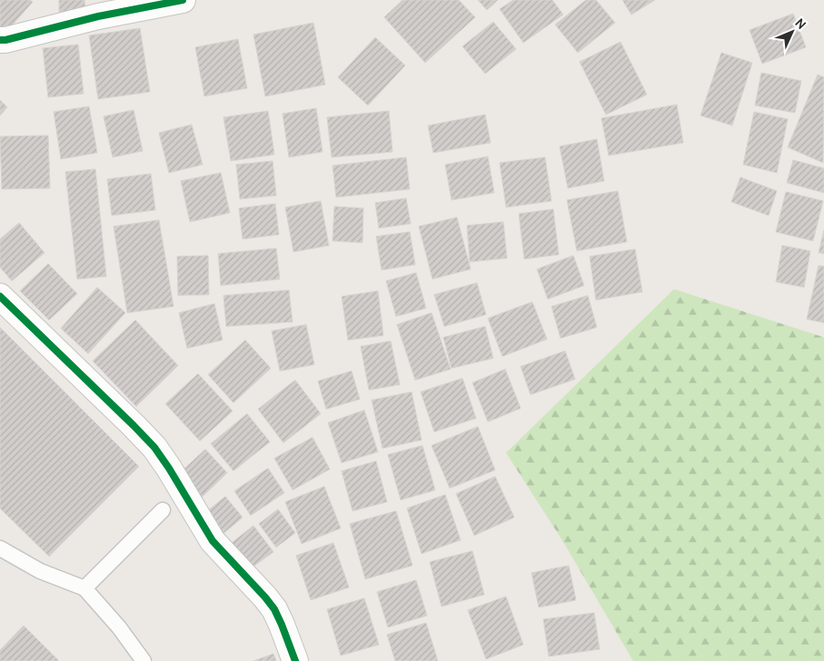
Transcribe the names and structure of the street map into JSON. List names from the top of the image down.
{
  "north": "top right"
}
